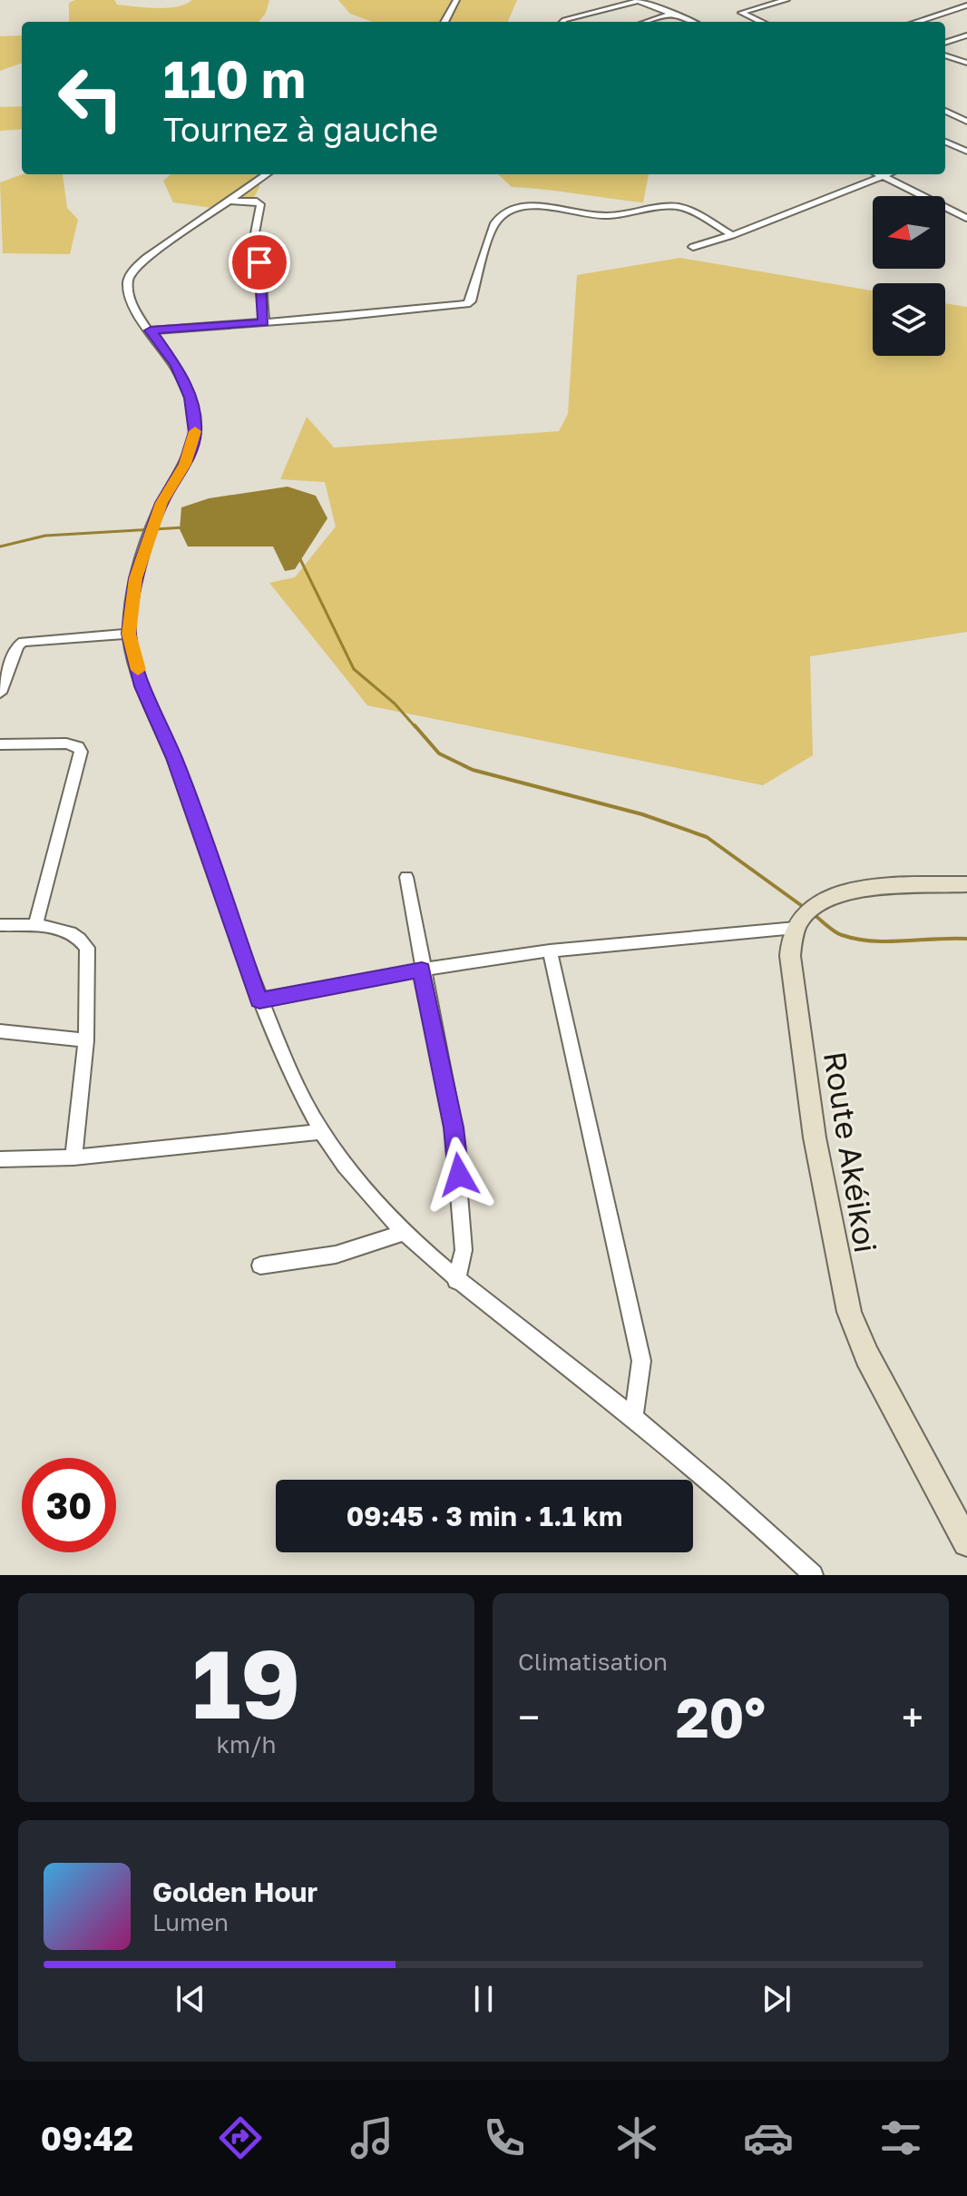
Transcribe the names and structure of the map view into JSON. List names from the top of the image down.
{
  "streets": {
    "street": ["Route Akéikoi"]
  },
  "north": "left",
  "page": {
    "turn": ["110 m", "Tournez à gauche"],
    "limit": "30",
    "trip": "09:45 · 3 min · 1.1 km",
    "tile": [
      ["19", "km/h"],
      "Climatisation"
    ],
    "heat": ["−", "20°", "+"],
    "song": ["Golden Hour", "Lumen"],
    "tabs": "09:42"
  }
}
